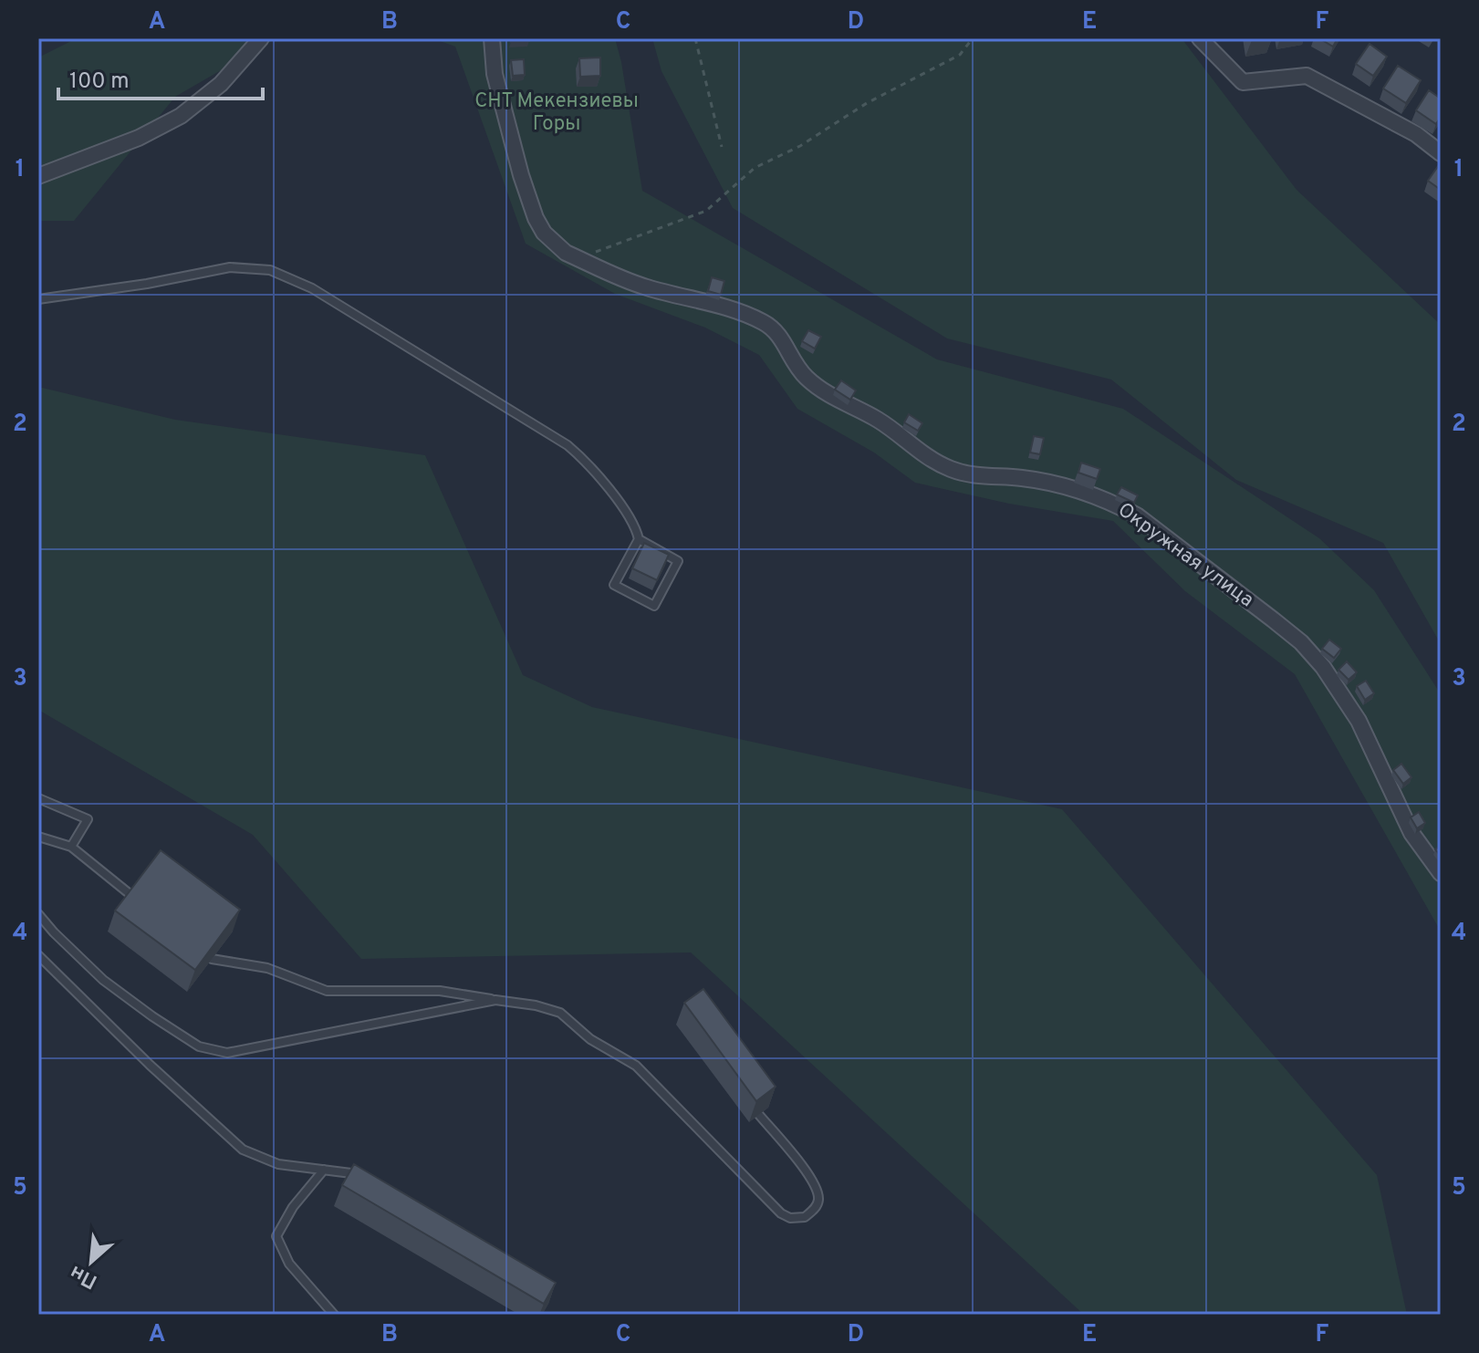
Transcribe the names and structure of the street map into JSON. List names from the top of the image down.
{
  "streets": {
    "street": ["Окружная улица"]
  },
  "parks": ["СНТ Мекензиевы Горы"],
  "scale_bar": "100 m",
  "north": "bottom left",
  "grid": {
    "columns": [
      "A",
      "B",
      "C",
      "D",
      "E",
      "F"
    ],
    "rows": [
      "1",
      "2",
      "3",
      "4",
      "5"
    ]
  }
}
